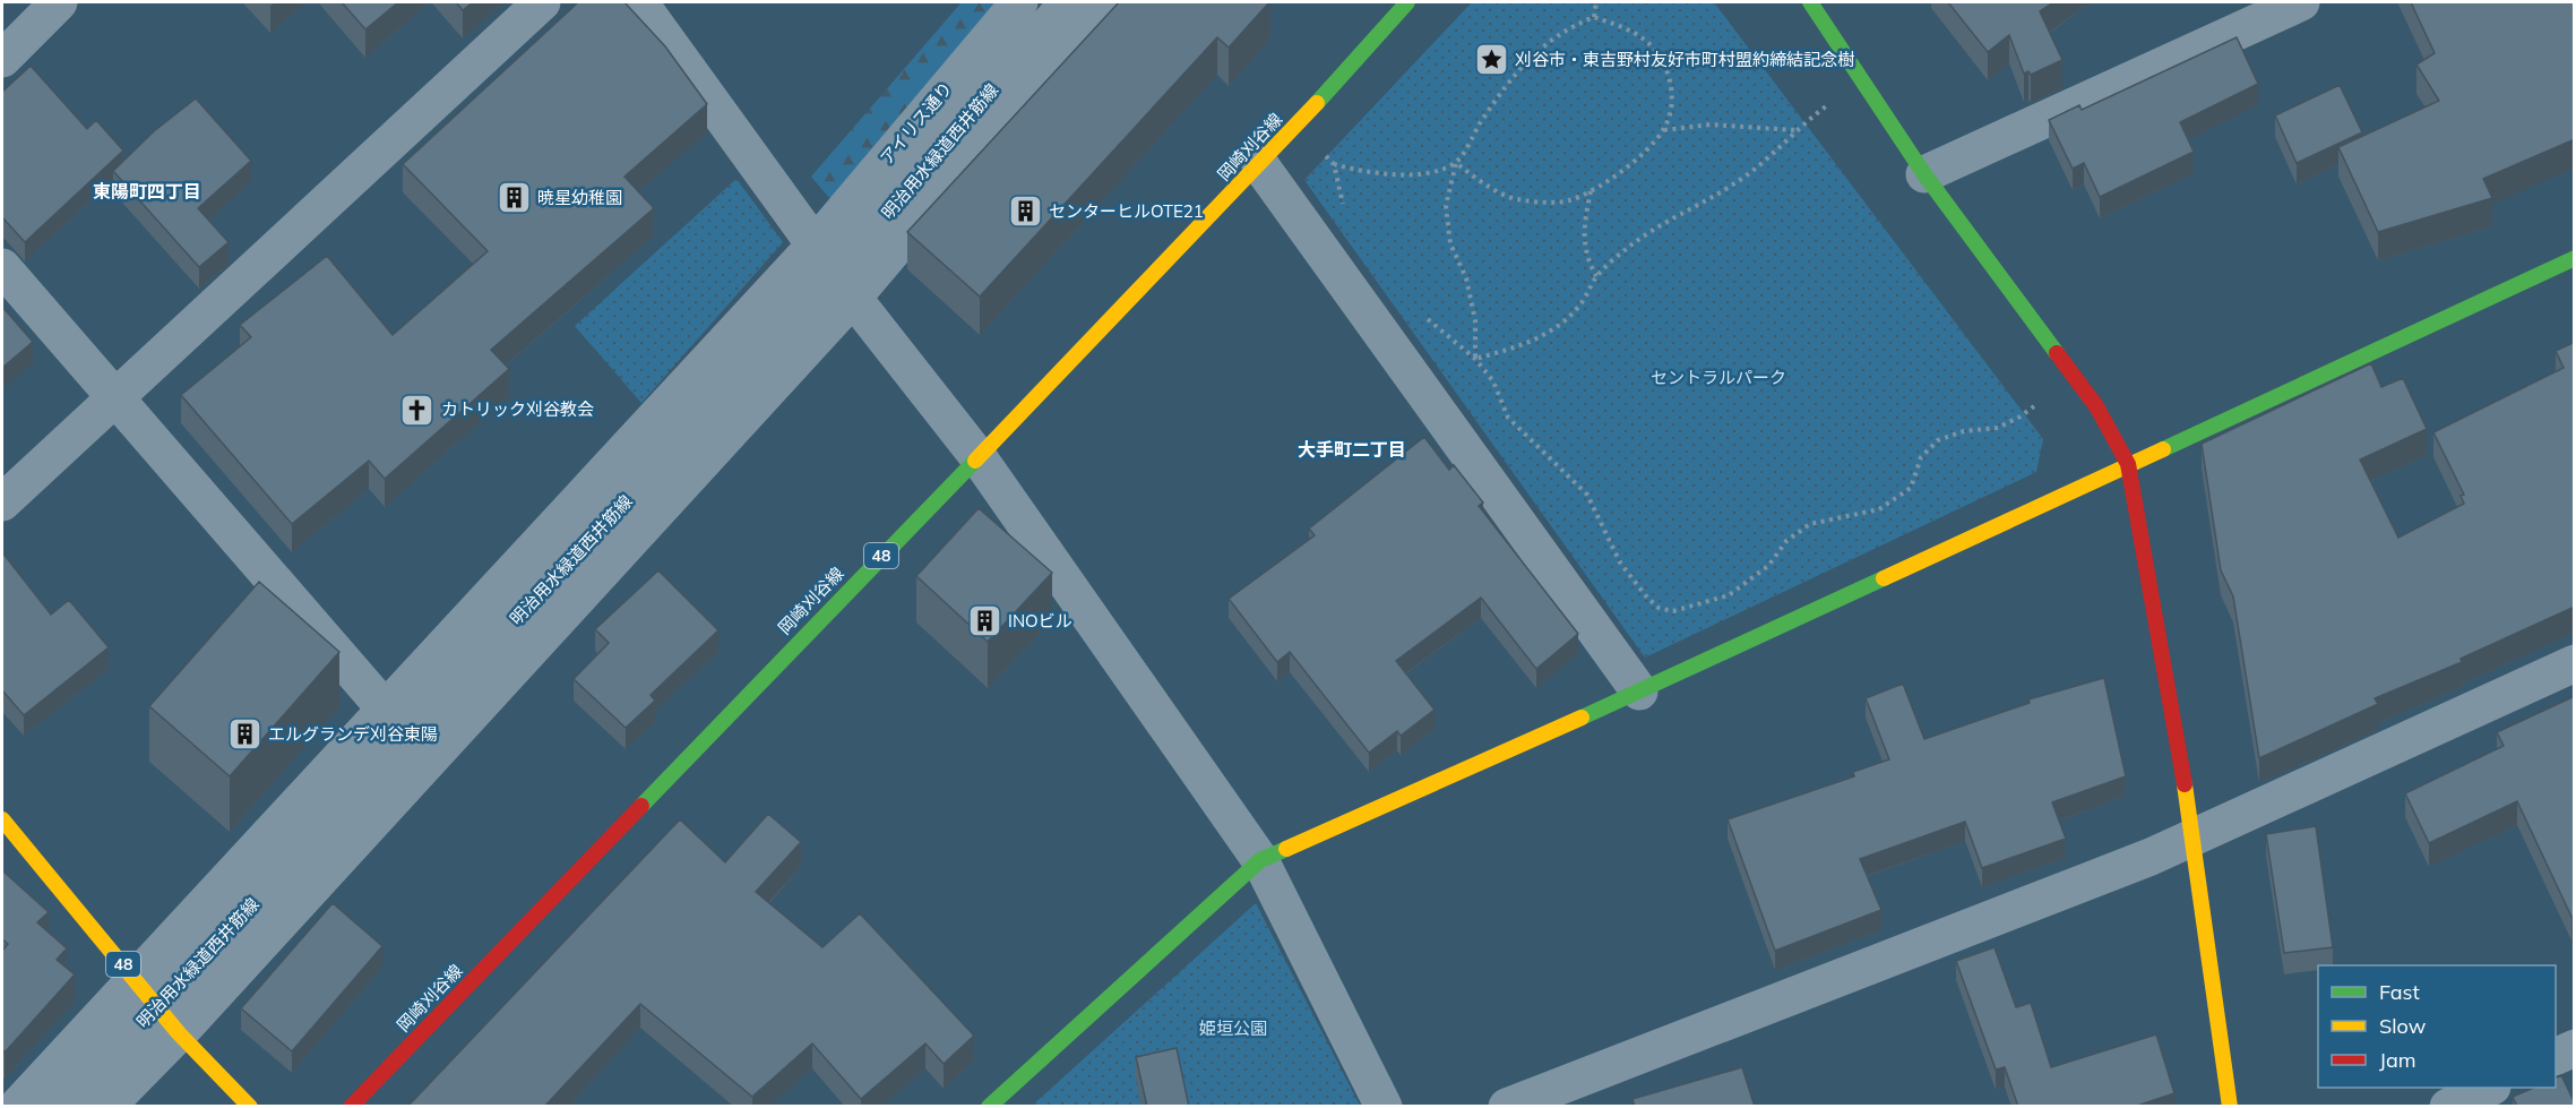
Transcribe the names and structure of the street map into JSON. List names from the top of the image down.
{
  "streets": {
    "street": [
      "アイリス通り",
      "岡崎刈谷線",
      "明治用水緑道西井筋線",
      "48"
    ]
  },
  "crossings": [
    ["アイリス通り", "明治用水緑道西井筋線"],
    ["明治用水緑道西井筋線", "48"]
  ],
  "districts": ["東陽町四丁目", "大手町二丁目"],
  "parks": ["セントラルパーク", "姫垣公園"],
  "places": {
    "place": ["刈谷市・東吉野村友好市町村盟約締結記念樹"],
    "building": [
      "暁星幼稚園",
      "センターヒルOTE21",
      "INOビル",
      "エルグランデ刈谷東陽"
    ],
    "church": ["カトリック刈谷教会"]
  },
  "legend": ["Fast", "Slow", "Jam"]
}
